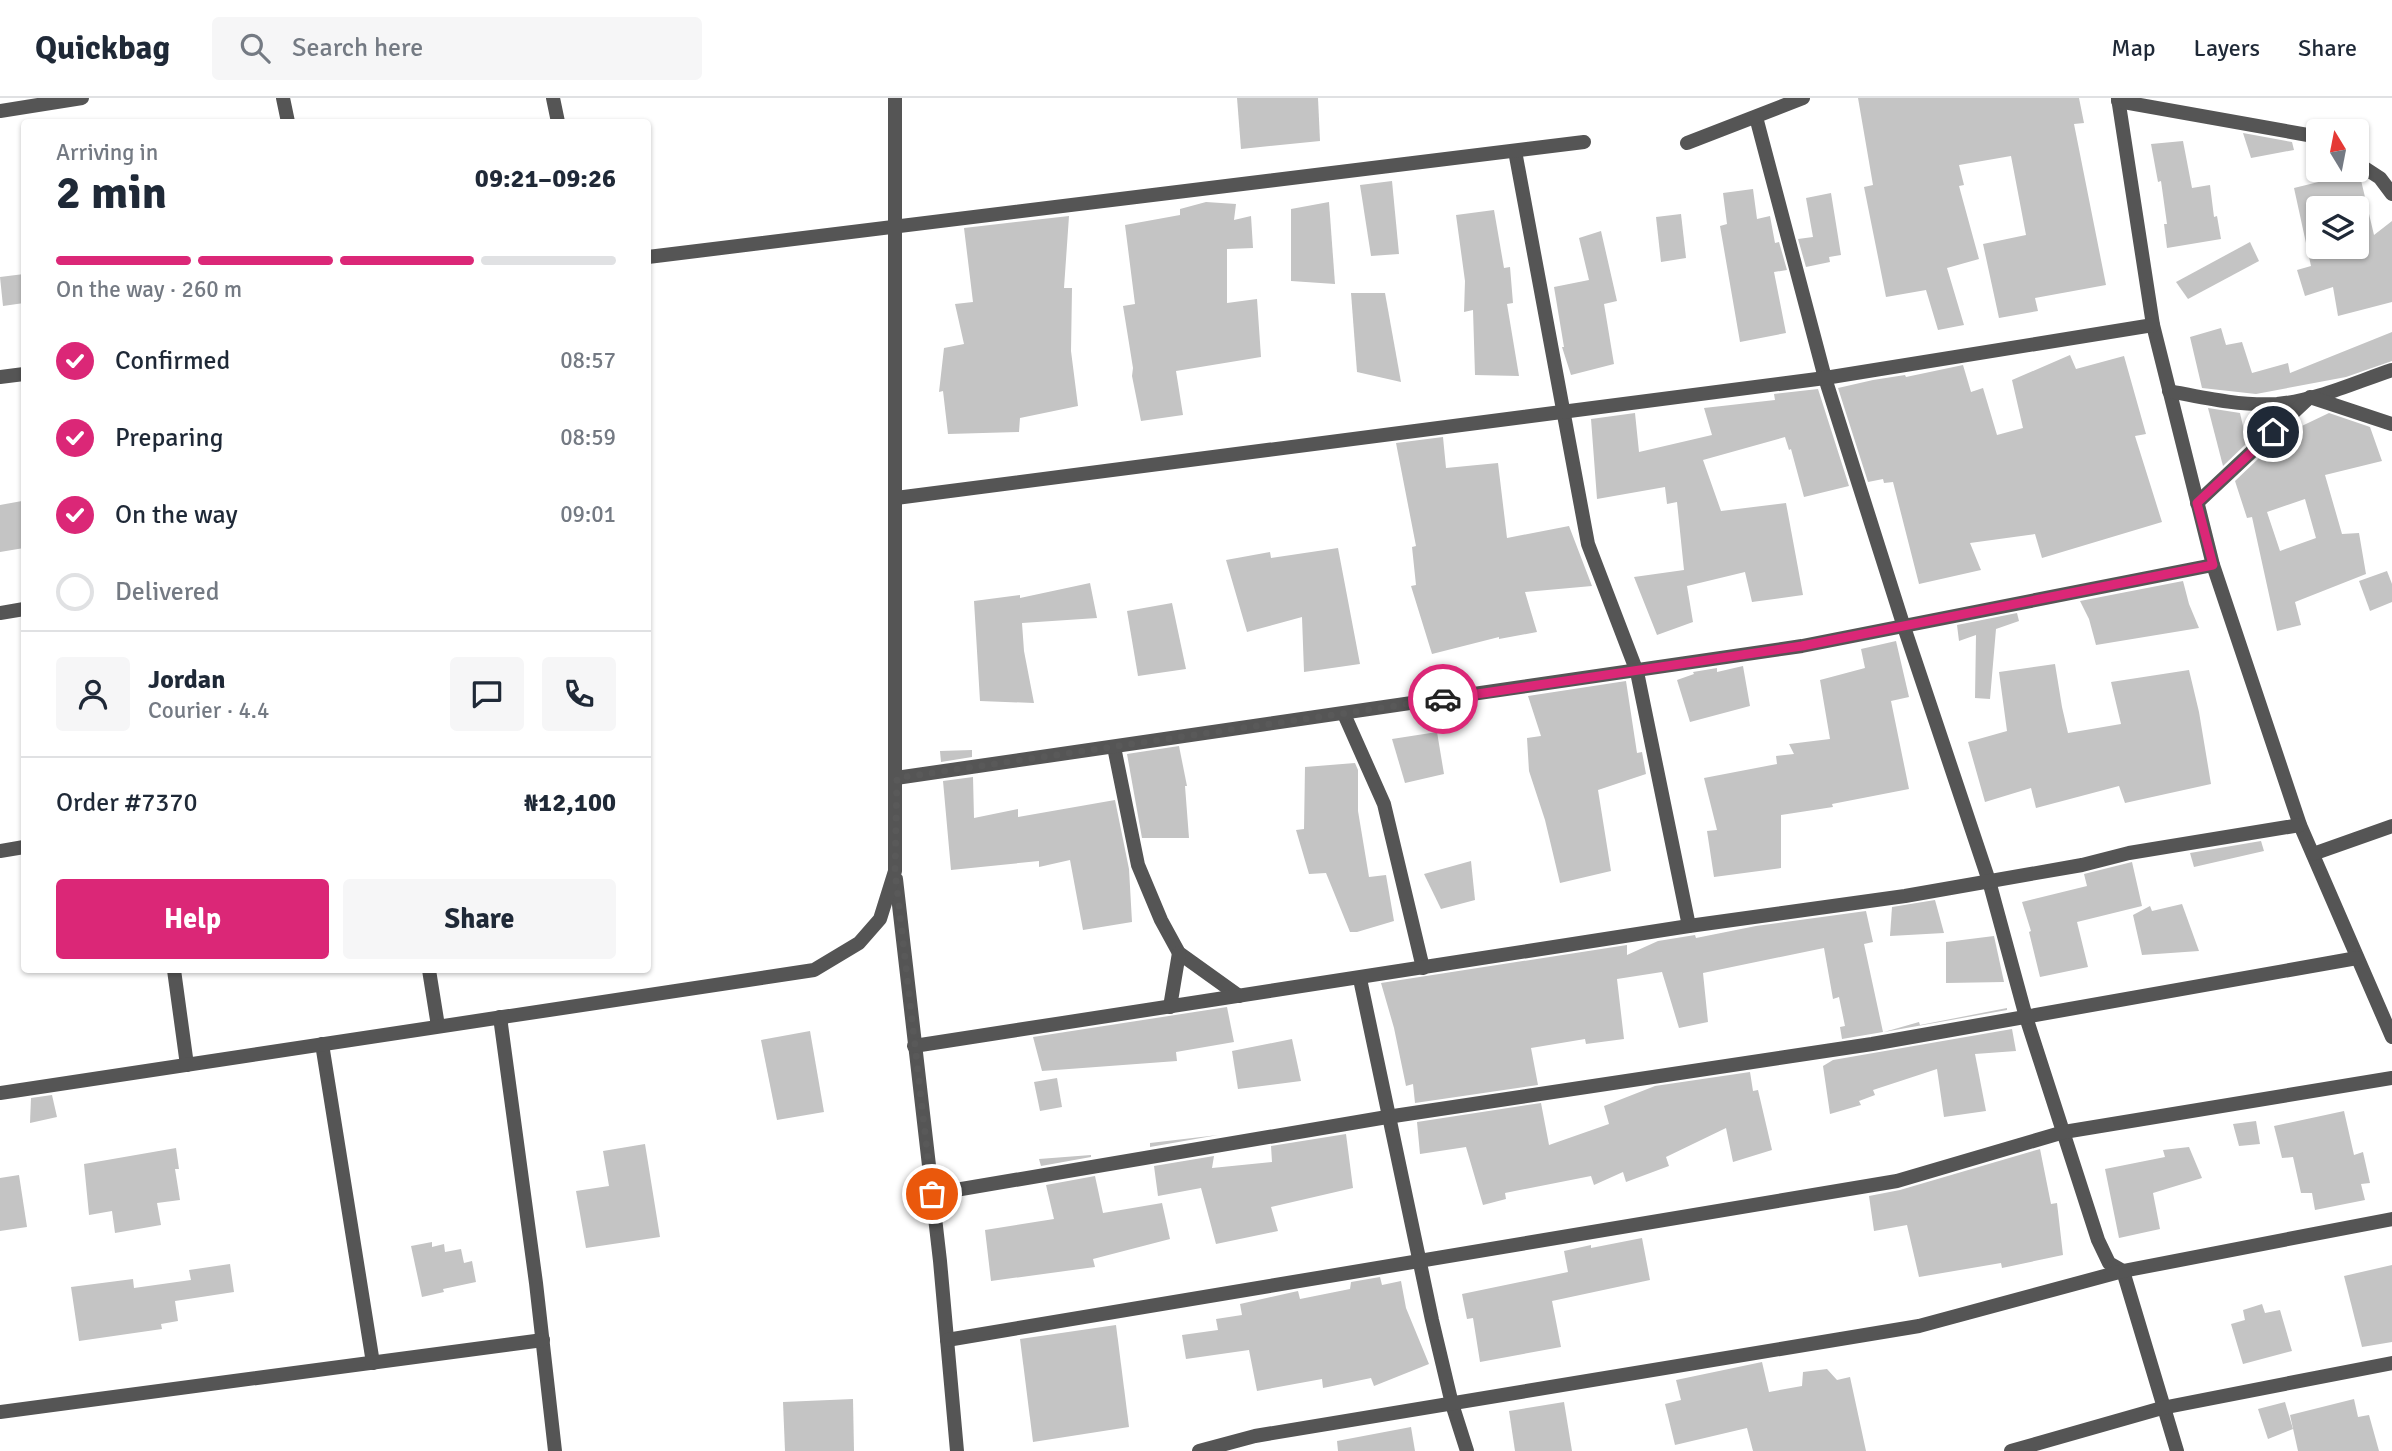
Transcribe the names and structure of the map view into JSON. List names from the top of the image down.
{
  "north": "top",
  "page": {
    "header": "Quickbag",
    "search": "Search here",
    "nav": ["Map", "Layers", "Share"],
    "heading": ["2 min", "Arriving in", "09:21–09:26"],
    "panel": [
      "Jordan",
      "Courier · 4.4",
      "Order #7370",
      "₦12,100"
    ],
    "bar": "On the way · 260 m",
    "list": [
      ["Confirmed", "08:57"],
      ["Preparing", "08:59"],
      ["On the way", "09:01"],
      "Delivered"
    ],
    "buttons": ["Help", "Share"]
  }
}
